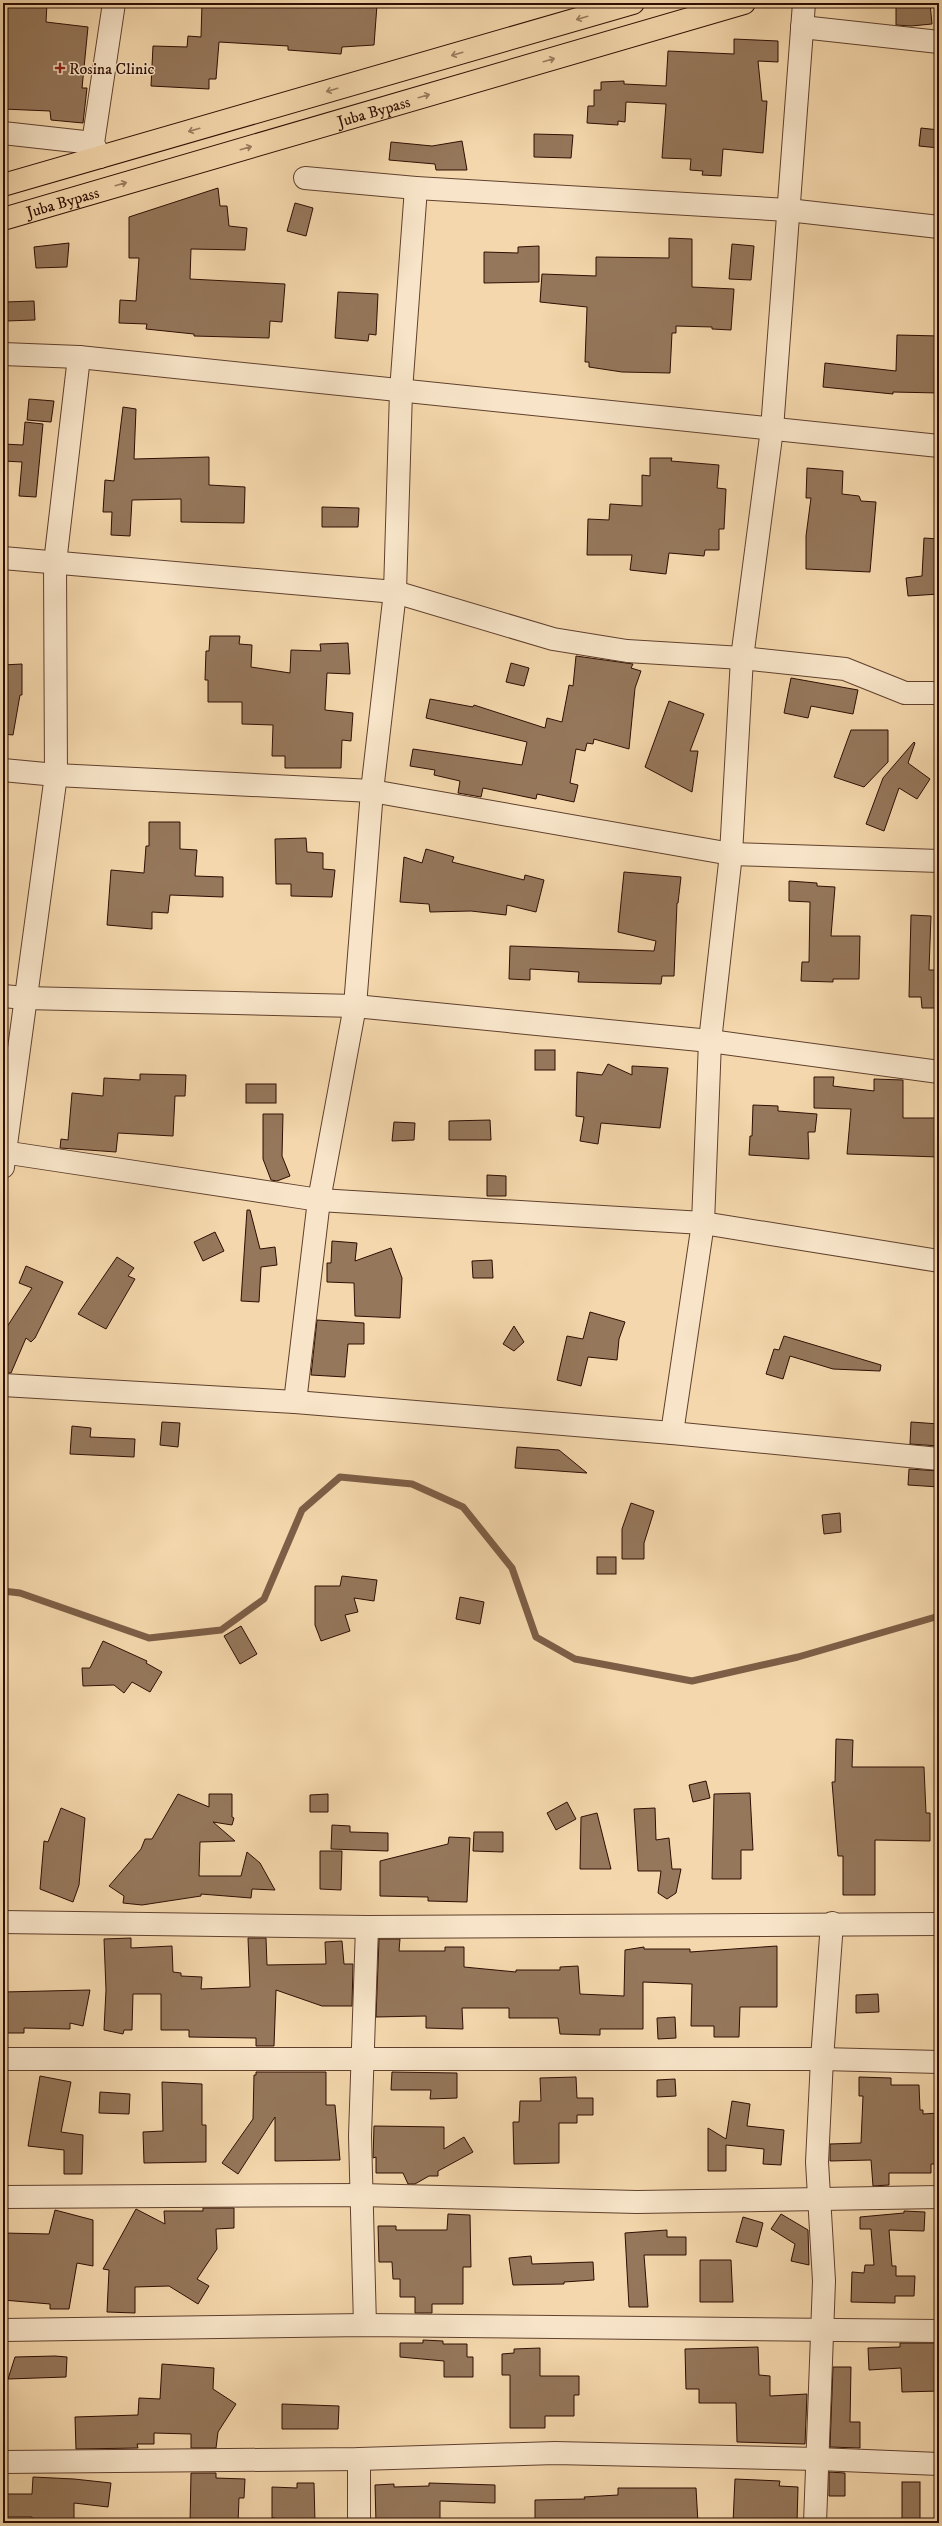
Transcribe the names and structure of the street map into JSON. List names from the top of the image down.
{
  "streets": {
    "main road": ["Juba Bypass"]
  },
  "places": {
    "health": ["Rosina Clinic"]
  }
}
